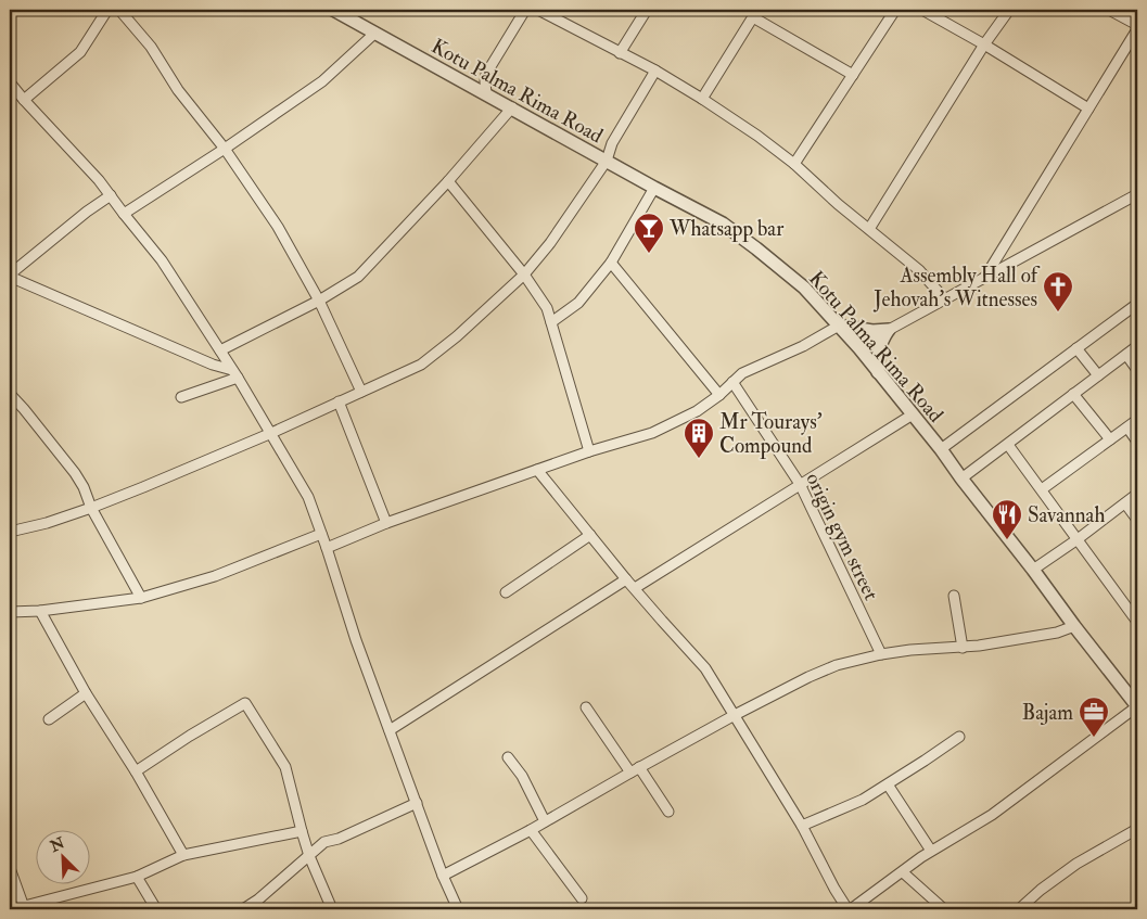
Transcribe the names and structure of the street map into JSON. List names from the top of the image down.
{
  "streets": {
    "street": ["Kotu Palma Rima Road", "origin gym street"]
  },
  "places": {
    "bar": ["Whatsapp bar"],
    "church": ["Assembly Hall of Jehovah's Witnesses"],
    "building": ["Mr Tourays' Compound"],
    "restaurant": ["Savannah"],
    "office": ["Bajam"]
  },
  "north": "top left"
}
